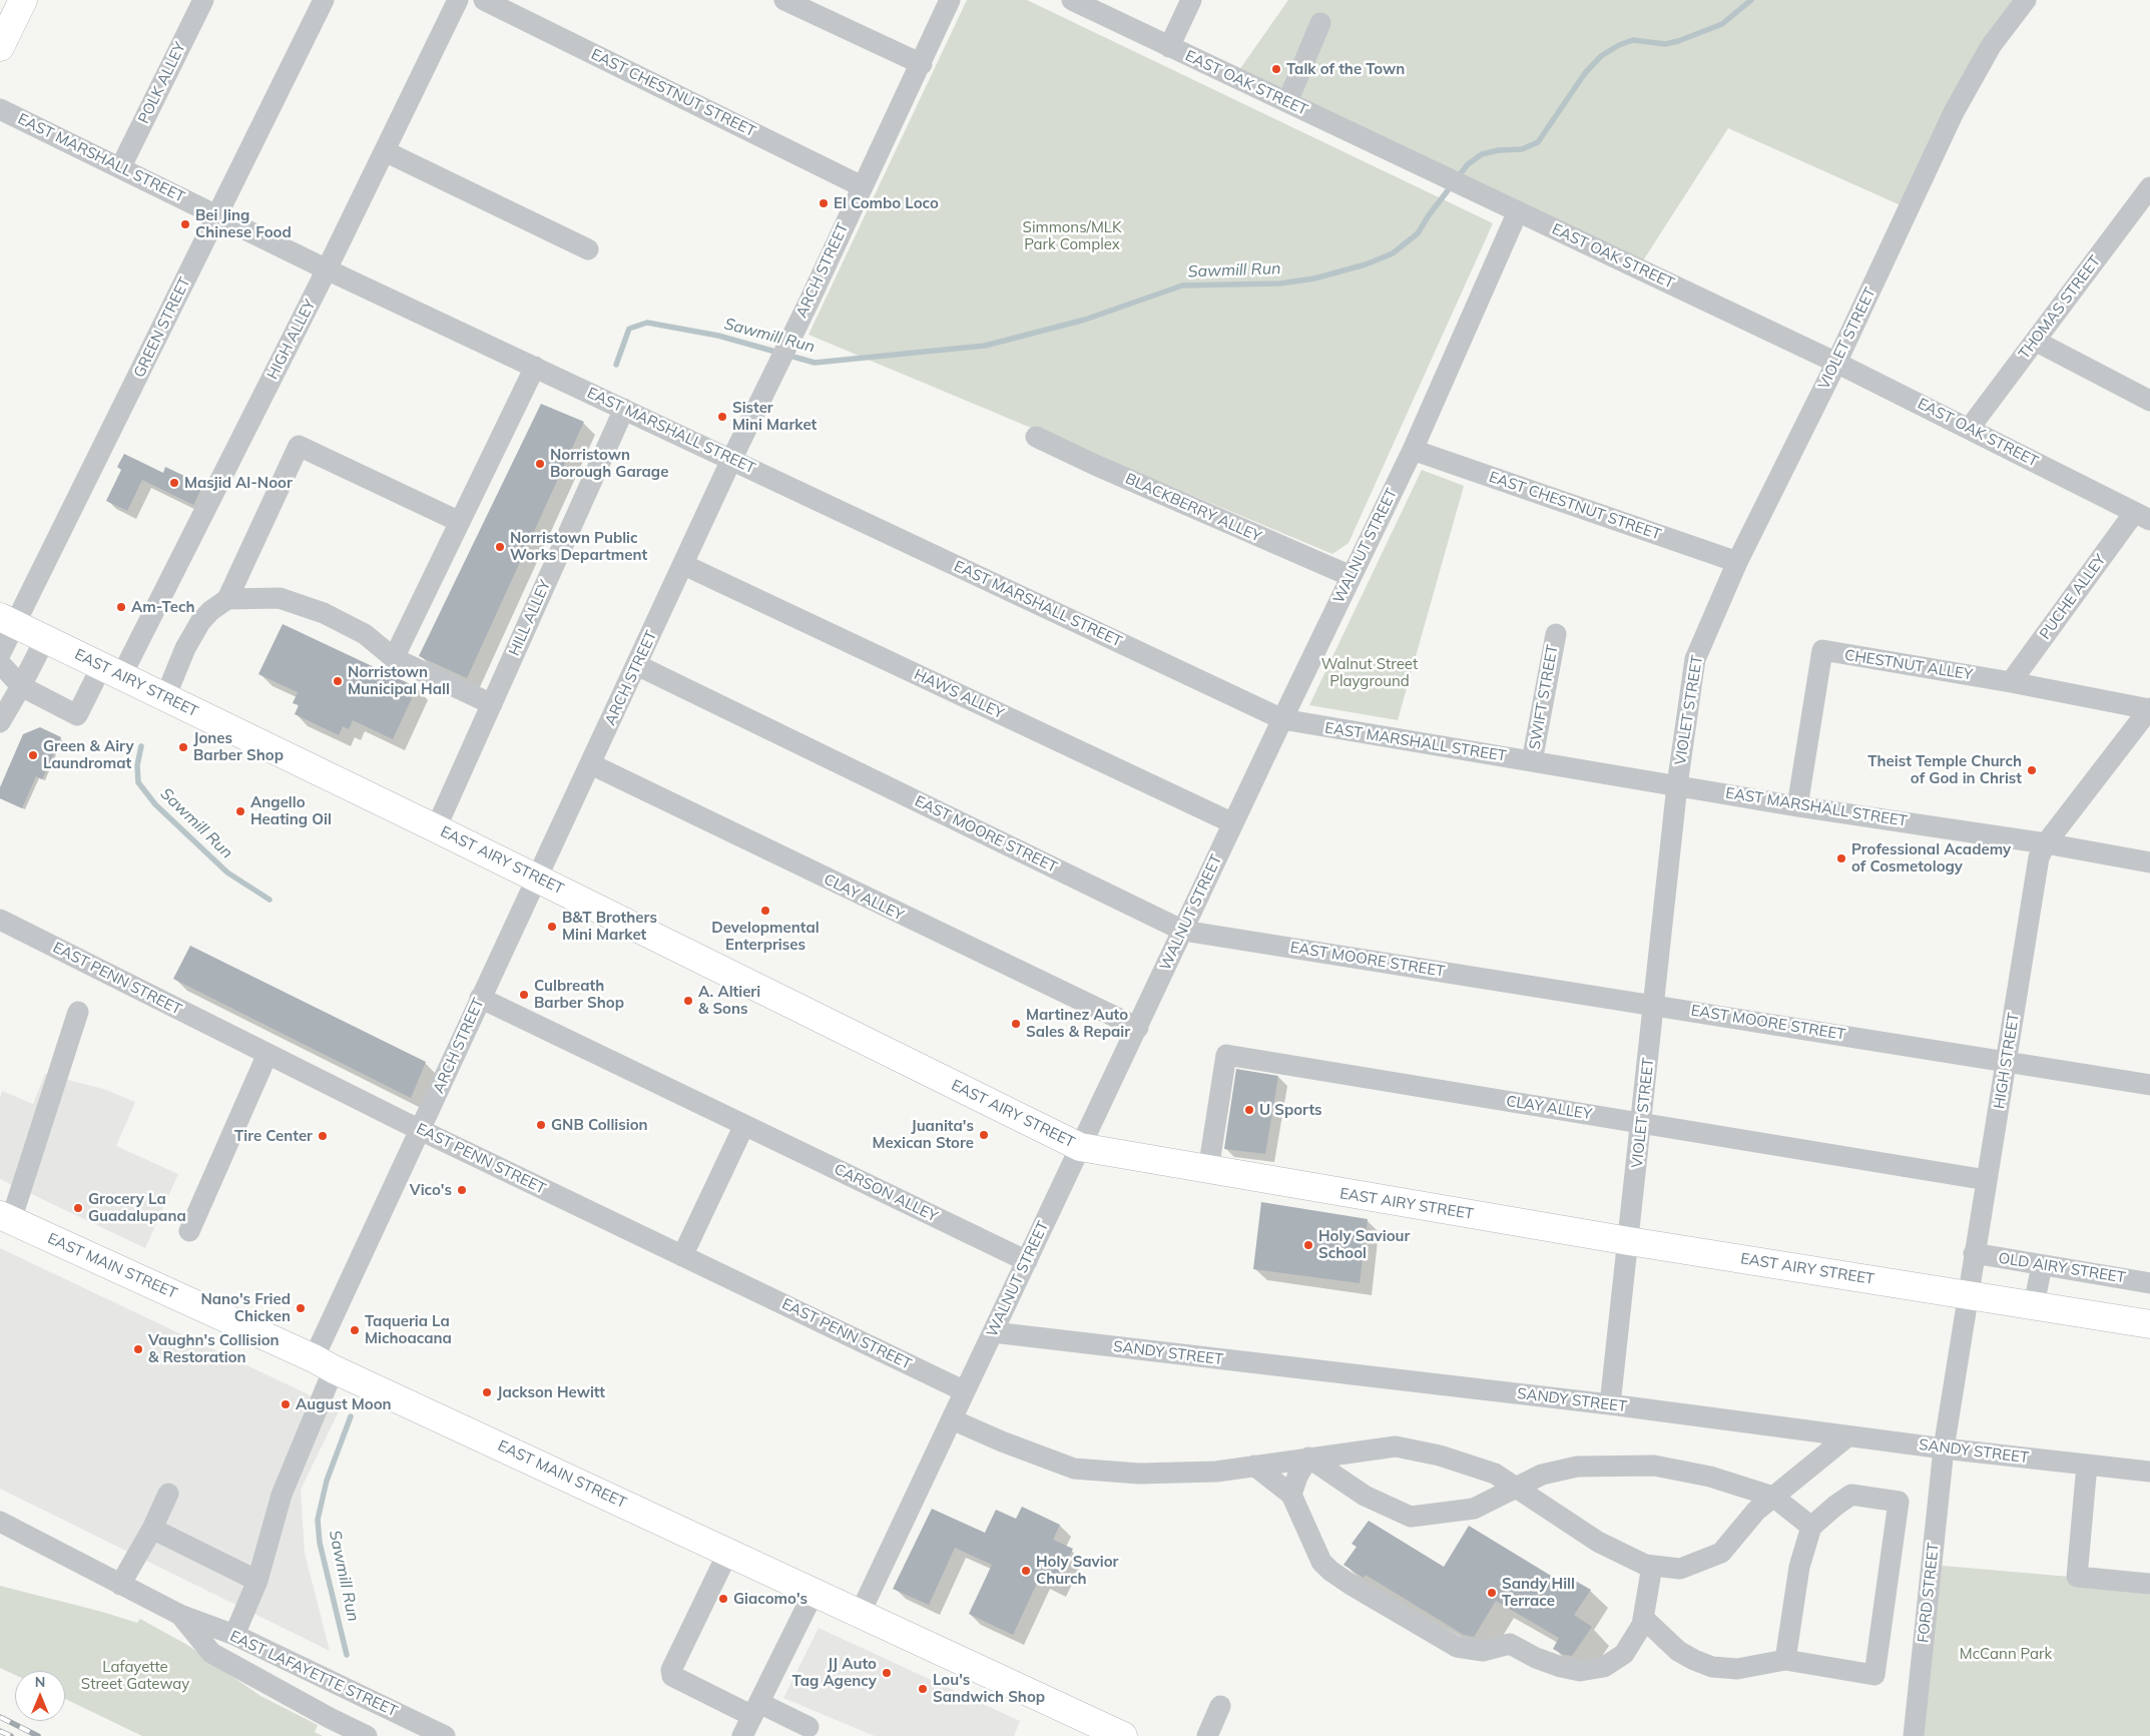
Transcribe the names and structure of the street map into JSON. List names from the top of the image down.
{
  "streets": {
    "main road": ["EAST AIRY STREET", "EAST MAIN STREET"],
    "street": [
      "POLK ALLEY",
      "EAST OAK STREET",
      "EAST CHESTNUT STREET",
      "EAST MARSHALL STREET",
      "ARCH STREET",
      "THOMAS STREET",
      "GREEN STREET",
      "VIOLET STREET",
      "HIGH ALLEY",
      "BLACKBERRY ALLEY",
      "WALNUT STREET",
      "PUCHE ALLEY",
      "HILL ALLEY",
      "CHESTNUT ALLEY",
      "HAWS ALLEY",
      "SWIFT STREET",
      "EAST MOORE STREET",
      "CLAY ALLEY",
      "EAST PENN STREET",
      "HIGH STREET",
      "CARSON ALLEY",
      "OLD AIRY STREET",
      "SANDY STREET",
      "FORD STREET",
      "EAST LAFAYETTE STREET"
    ]
  },
  "crossings": [
    ["POLK ALLEY", "EAST MARSHALL STREET"],
    ["EAST OAK STREET", "THOMAS STREET"],
    ["EAST OAK STREET", "VIOLET STREET"],
    ["EAST OAK STREET", "WALNUT STREET"],
    ["EAST OAK STREET", "PUCHE ALLEY"],
    ["EAST CHESTNUT STREET", "ARCH STREET"],
    ["EAST CHESTNUT STREET", "VIOLET STREET"],
    ["EAST CHESTNUT STREET", "WALNUT STREET"],
    ["EAST MARSHALL STREET", "ARCH STREET"],
    ["EAST MARSHALL STREET", "GREEN STREET"],
    ["EAST MARSHALL STREET", "VIOLET STREET"],
    ["EAST MARSHALL STREET", "HIGH ALLEY"],
    ["EAST MARSHALL STREET", "WALNUT STREET"],
    ["EAST MARSHALL STREET", "HILL ALLEY"],
    ["EAST MARSHALL STREET", "CHESTNUT ALLEY"],
    ["EAST MARSHALL STREET", "SWIFT STREET"],
    ["EAST MARSHALL STREET", "HIGH STREET"],
    ["ARCH STREET", "EAST AIRY STREET"],
    ["ARCH STREET", "HAWS ALLEY"],
    ["ARCH STREET", "EAST MOORE STREET"],
    ["ARCH STREET", "CLAY ALLEY"],
    ["ARCH STREET", "EAST PENN STREET"],
    ["ARCH STREET", "CARSON ALLEY"],
    ["ARCH STREET", "EAST MAIN STREET"],
    ["ARCH STREET", "EAST LAFAYETTE STREET"],
    ["GREEN STREET", "EAST AIRY STREET"],
    ["VIOLET STREET", "EAST AIRY STREET"],
    ["VIOLET STREET", "EAST MOORE STREET"],
    ["VIOLET STREET", "CLAY ALLEY"],
    ["VIOLET STREET", "SANDY STREET"],
    ["HIGH ALLEY", "EAST AIRY STREET"],
    ["BLACKBERRY ALLEY", "WALNUT STREET"],
    ["WALNUT STREET", "EAST AIRY STREET"],
    ["WALNUT STREET", "HAWS ALLEY"],
    ["WALNUT STREET", "EAST MOORE STREET"],
    ["WALNUT STREET", "CLAY ALLEY"],
    ["WALNUT STREET", "EAST PENN STREET"],
    ["WALNUT STREET", "CARSON ALLEY"],
    ["WALNUT STREET", "EAST MAIN STREET"],
    ["WALNUT STREET", "SANDY STREET"],
    ["PUCHE ALLEY", "CHESTNUT ALLEY"],
    ["HILL ALLEY", "EAST AIRY STREET"],
    ["CHESTNUT ALLEY", "HIGH STREET"],
    ["EAST AIRY STREET", "CLAY ALLEY"],
    ["EAST AIRY STREET", "HIGH STREET"],
    ["EAST MOORE STREET", "HIGH STREET"],
    ["CLAY ALLEY", "HIGH STREET"],
    ["HIGH STREET", "OLD AIRY STREET"],
    ["HIGH STREET", "SANDY STREET"],
    ["HIGH STREET", "FORD STREET"],
    ["SANDY STREET", "FORD STREET"]
  ],
  "water": ["Sawmill Run"],
  "parks": [
    "Simmons/MLK Park Complex",
    "Walnut Street Playground",
    "McCann Park",
    "Lafayette Street Gateway"
  ],
  "places": [
    "Talk of the Town",
    "El Combo Loco",
    "Bei Jing Chinese Food",
    "Sister Mini Market",
    "Norristown Borough Garage",
    "Masjid Al-Noor",
    "Norristown Public Works Department",
    "Am-Tech",
    "Norristown Municipal Hall",
    "Jones Barber Shop",
    "Green & Airy Laundromat",
    "Theist Temple Church of God in Christ",
    "Angello Heating Oil",
    "Professional Academy of Cosmetology",
    "Developmental Enterprises",
    "B&T Brothers Mini Market",
    "Culbreath Barber Shop",
    "A. Altieri & Sons",
    "Martinez Auto Sales & Repair",
    "U Sports",
    "GNB Collision",
    "Juanita's Mexican Store",
    "Tire Center",
    "Vico's",
    "Grocery La Guadalupana",
    "Holy Saviour School",
    "Nano's Fried Chicken",
    "Taqueria La Michoacana",
    "Vaughn's Collision & Restoration",
    "Jackson Hewitt",
    "August Moon",
    "Holy Savior Church",
    "Sandy Hill Terrace",
    "Giacomo's",
    "JJ Auto Tag Agency",
    "Lou's Sandwich Shop"
  ],
  "north": "top"
}
